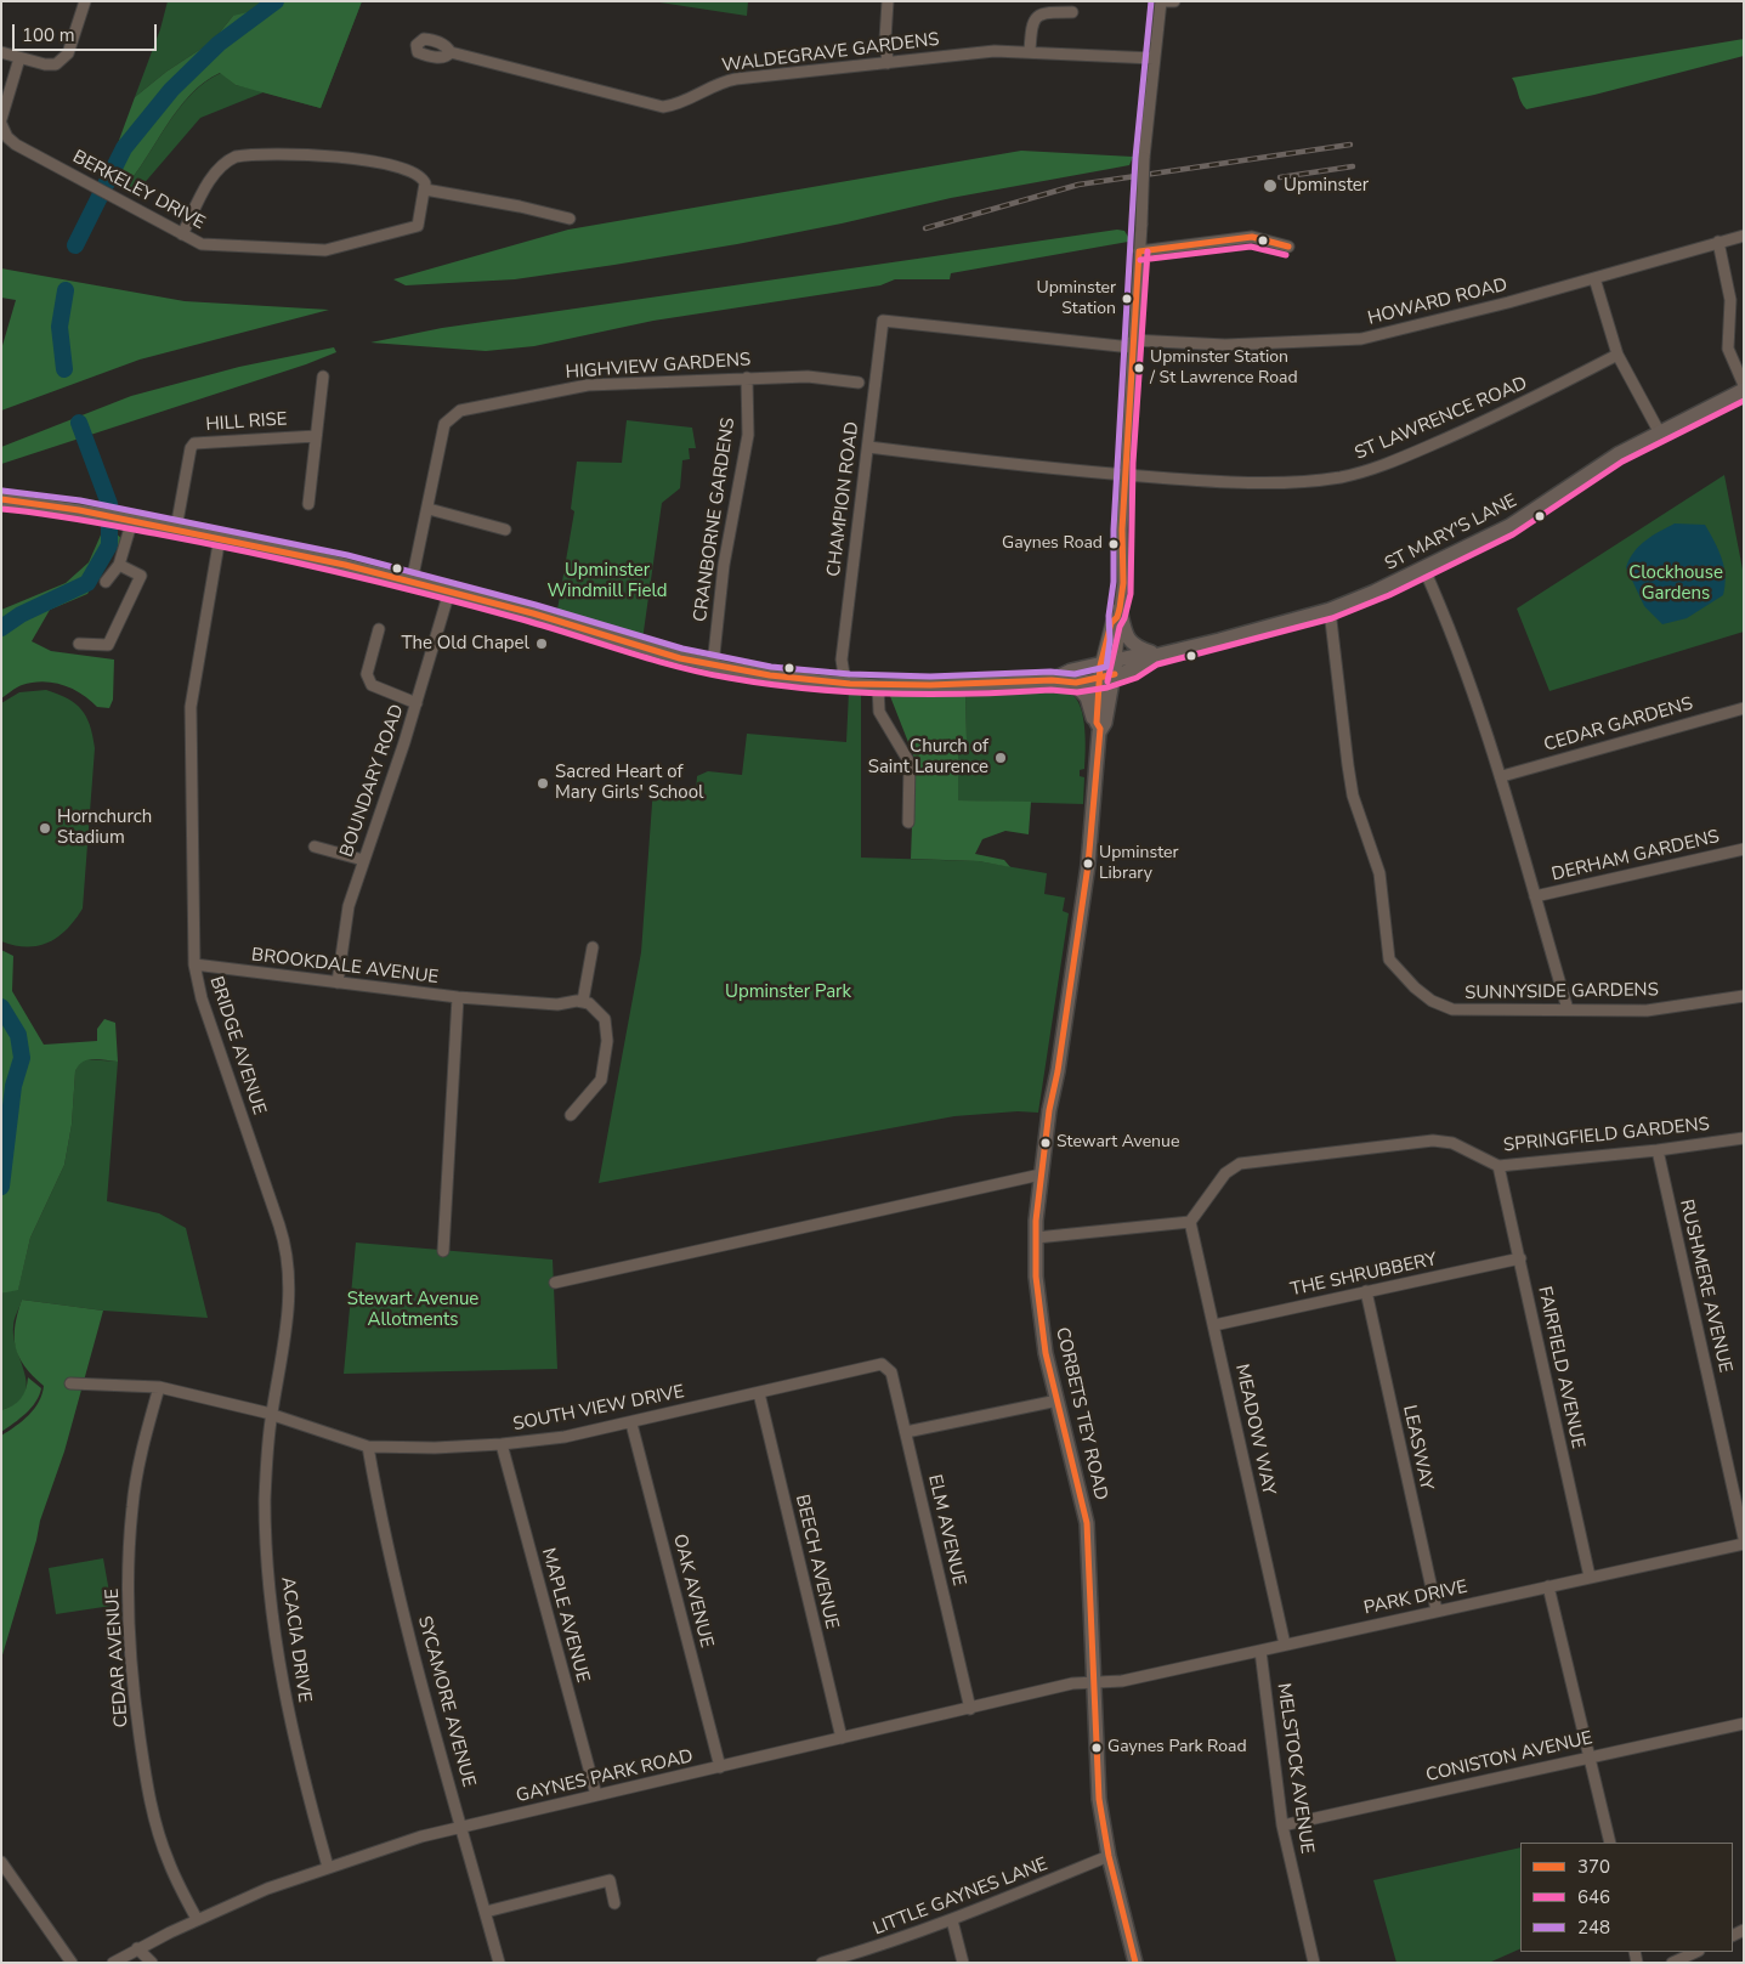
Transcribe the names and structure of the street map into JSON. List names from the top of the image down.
{
  "streets": {
    "main road": ["ST MARY'S LANE", "CORBETS TEY ROAD"],
    "street": [
      "WALDEGRAVE GARDENS",
      "BERKELEY DRIVE",
      "HOWARD ROAD",
      "HIGHVIEW GARDENS",
      "ST LAWRENCE ROAD",
      "HILL RISE",
      "CHAMPION ROAD",
      "CRANBORNE GARDENS",
      "CEDAR GARDENS",
      "BOUNDARY ROAD",
      "DERHAM GARDENS",
      "BROOKDALE AVENUE",
      "SUNNYSIDE GARDENS",
      "BRIDGE AVENUE",
      "SPRINGFIELD GARDENS",
      "THE SHRUBBERY",
      "RUSHMERE AVENUE",
      "FAIRFIELD AVENUE",
      "SOUTH VIEW DRIVE",
      "MEADOW WAY",
      "LEASWAY",
      "ELM AVENUE",
      "BEECH AVENUE",
      "OAK AVENUE",
      "PARK DRIVE",
      "MAPLE AVENUE",
      "ACACIA DRIVE",
      "CEDAR AVENUE",
      "SYCAMORE AVENUE",
      "CONISTON AVENUE",
      "MELSTOCK AVENUE",
      "GAYNES PARK ROAD",
      "LITTLE GAYNES LANE"
    ]
  },
  "crossings": [
    ["HOWARD ROAD", "CHAMPION ROAD"],
    ["HIGHVIEW GARDENS", "CRANBORNE GARDENS"],
    ["HIGHVIEW GARDENS", "ST MARY'S LANE"],
    ["HILL RISE", "ST MARY'S LANE"],
    ["CHAMPION ROAD", "ST MARY'S LANE"],
    ["CRANBORNE GARDENS", "ST MARY'S LANE"],
    ["ST MARY'S LANE", "BOUNDARY ROAD"],
    ["ST MARY'S LANE", "SUNNYSIDE GARDENS"],
    ["ST MARY'S LANE", "BRIDGE AVENUE"],
    ["ST MARY'S LANE", "CORBETS TEY ROAD"],
    ["BOUNDARY ROAD", "BROOKDALE AVENUE"],
    ["BROOKDALE AVENUE", "BRIDGE AVENUE"],
    ["BRIDGE AVENUE", "SOUTH VIEW DRIVE"],
    ["BRIDGE AVENUE", "ACACIA DRIVE"],
    ["SPRINGFIELD GARDENS", "RUSHMERE AVENUE"],
    ["SPRINGFIELD GARDENS", "FAIRFIELD AVENUE"],
    ["SPRINGFIELD GARDENS", "MEADOW WAY"],
    ["THE SHRUBBERY", "FAIRFIELD AVENUE"],
    ["THE SHRUBBERY", "MEADOW WAY"],
    ["THE SHRUBBERY", "LEASWAY"],
    ["FAIRFIELD AVENUE", "PARK DRIVE"],
    ["SOUTH VIEW DRIVE", "ELM AVENUE"],
    ["SOUTH VIEW DRIVE", "BEECH AVENUE"],
    ["SOUTH VIEW DRIVE", "OAK AVENUE"],
    ["SOUTH VIEW DRIVE", "MAPLE AVENUE"],
    ["SOUTH VIEW DRIVE", "ACACIA DRIVE"],
    ["SOUTH VIEW DRIVE", "CEDAR AVENUE"],
    ["SOUTH VIEW DRIVE", "SYCAMORE AVENUE"],
    ["CORBETS TEY ROAD", "PARK DRIVE"],
    ["CORBETS TEY ROAD", "GAYNES PARK ROAD"],
    ["CORBETS TEY ROAD", "LITTLE GAYNES LANE"],
    ["MEADOW WAY", "PARK DRIVE"],
    ["LEASWAY", "PARK DRIVE"],
    ["ELM AVENUE", "GAYNES PARK ROAD"],
    ["BEECH AVENUE", "GAYNES PARK ROAD"],
    ["OAK AVENUE", "GAYNES PARK ROAD"],
    ["PARK DRIVE", "MELSTOCK AVENUE"],
    ["PARK DRIVE", "GAYNES PARK ROAD"],
    ["MAPLE AVENUE", "GAYNES PARK ROAD"],
    ["ACACIA DRIVE", "GAYNES PARK ROAD"],
    ["CEDAR AVENUE", "GAYNES PARK ROAD"],
    ["SYCAMORE AVENUE", "GAYNES PARK ROAD"],
    ["CONISTON AVENUE", "MELSTOCK AVENUE"]
  ],
  "parks": [
    "Upminster Windmill Field",
    "Clockhouse Gardens",
    "Upminster Park",
    "Stewart Avenue Allotments"
  ],
  "places": [
    "Upminster",
    "Upminster Station",
    "Upminster Station / St Lawrence Road",
    "Gaynes Road",
    "The Old Chapel",
    "Church of Saint Laurence",
    "Sacred Heart of Mary Girls' School",
    "Hornchurch Stadium",
    "Upminster Library",
    "Stewart Avenue",
    "Gaynes Park Road"
  ],
  "lines": ["transit line 248", "transit line 370", "transit line 646"],
  "legend": ["370", "646", "248"],
  "scale_bar": "100 m"
}
